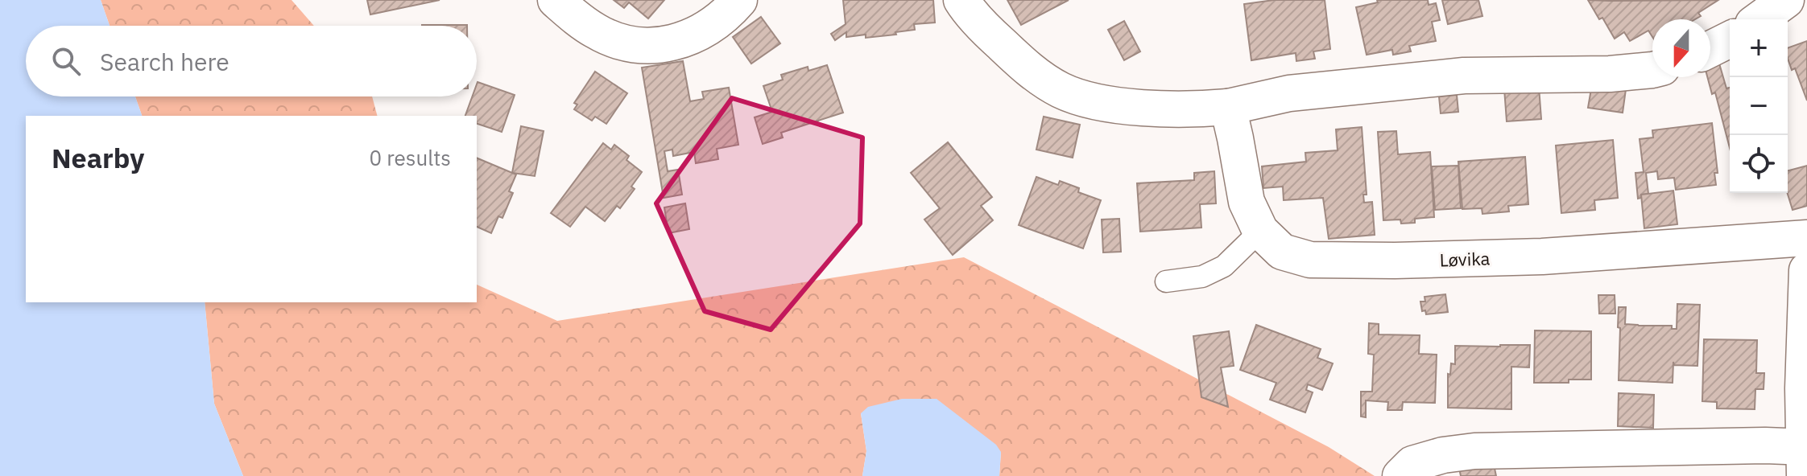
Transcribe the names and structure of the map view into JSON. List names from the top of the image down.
{
  "streets": {
    "street": ["Løvika"]
  },
  "north": "bottom",
  "page": {
    "map_buttons": ["+", "−"],
    "search": "Search here",
    "heading": ["Nearby", "0 results"]
  }
}
